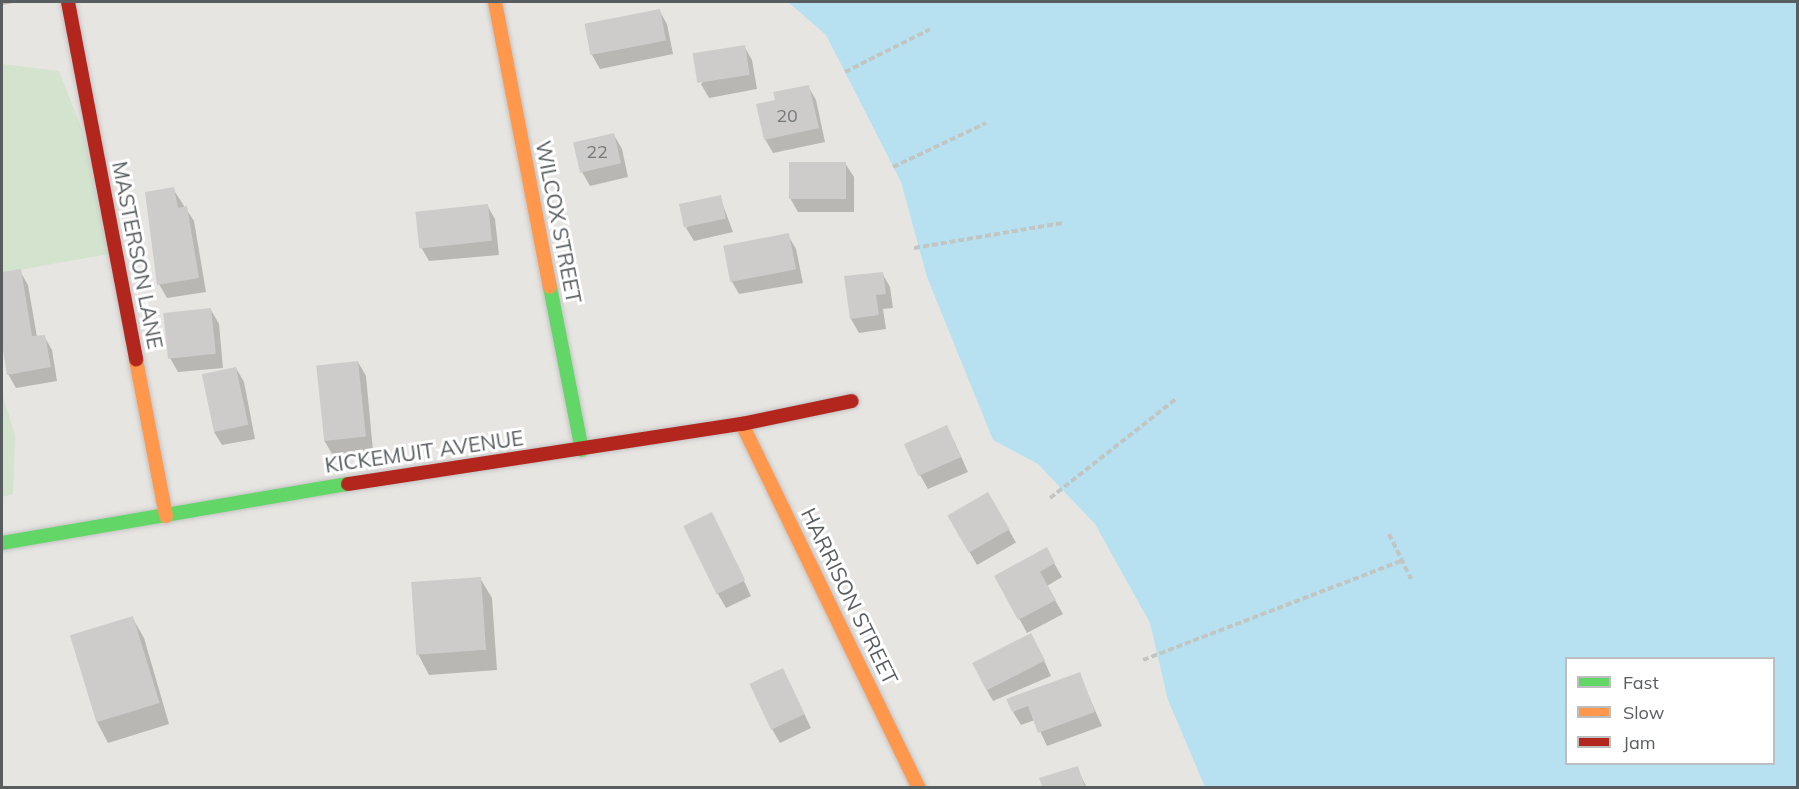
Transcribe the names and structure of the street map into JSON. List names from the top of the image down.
{
  "streets": {
    "street": [
      "WILCOX STREET",
      "MASTERSON LANE",
      "KICKEMUIT AVENUE",
      "HARRISON STREET"
    ]
  },
  "crossings": [
    ["WILCOX STREET", "KICKEMUIT AVENUE"],
    ["MASTERSON LANE", "KICKEMUIT AVENUE"],
    ["KICKEMUIT AVENUE", "HARRISON STREET"]
  ],
  "house_numbers": ["20", "22"],
  "legend": ["Fast", "Slow", "Jam"]
}
